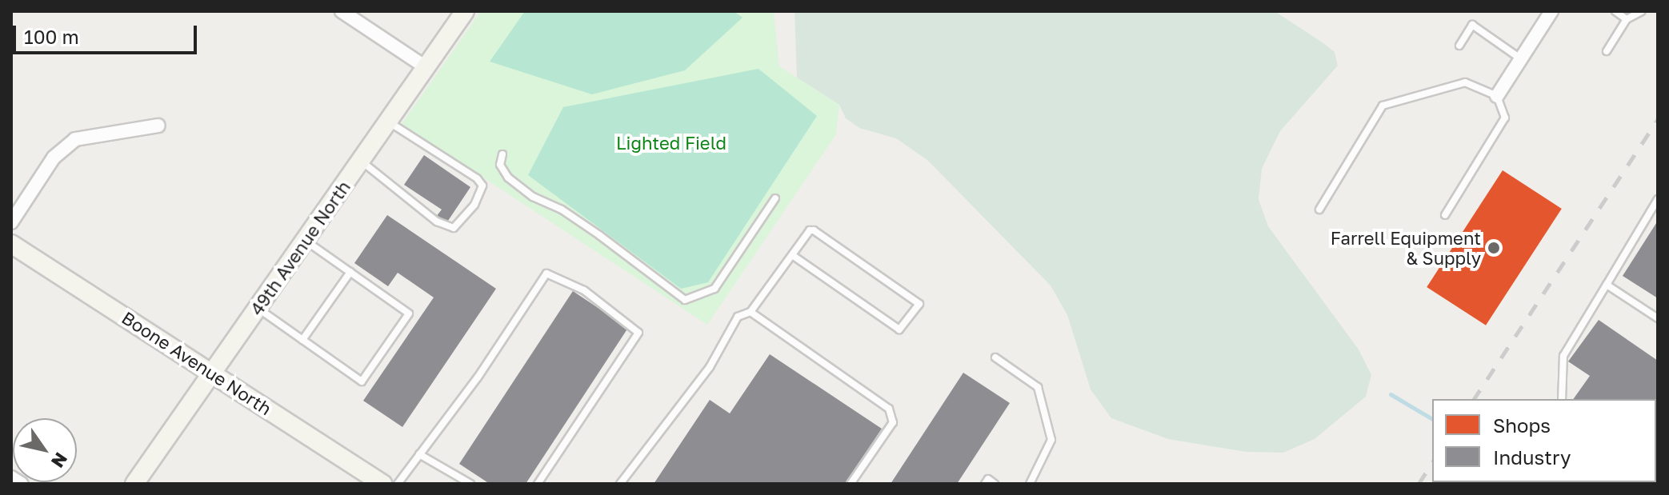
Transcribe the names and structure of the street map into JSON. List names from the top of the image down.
{
  "streets": {
    "street": ["49th Avenue North", "Boone Avenue North"]
  },
  "crossings": [
    ["49th Avenue North", "Boone Avenue North"]
  ],
  "parks": ["Lighted Field"],
  "places": ["Farrell Equipment & Supply"],
  "legend": ["Shops", "Industry"],
  "scale_bar": "100 m",
  "north": "bottom right"
}
